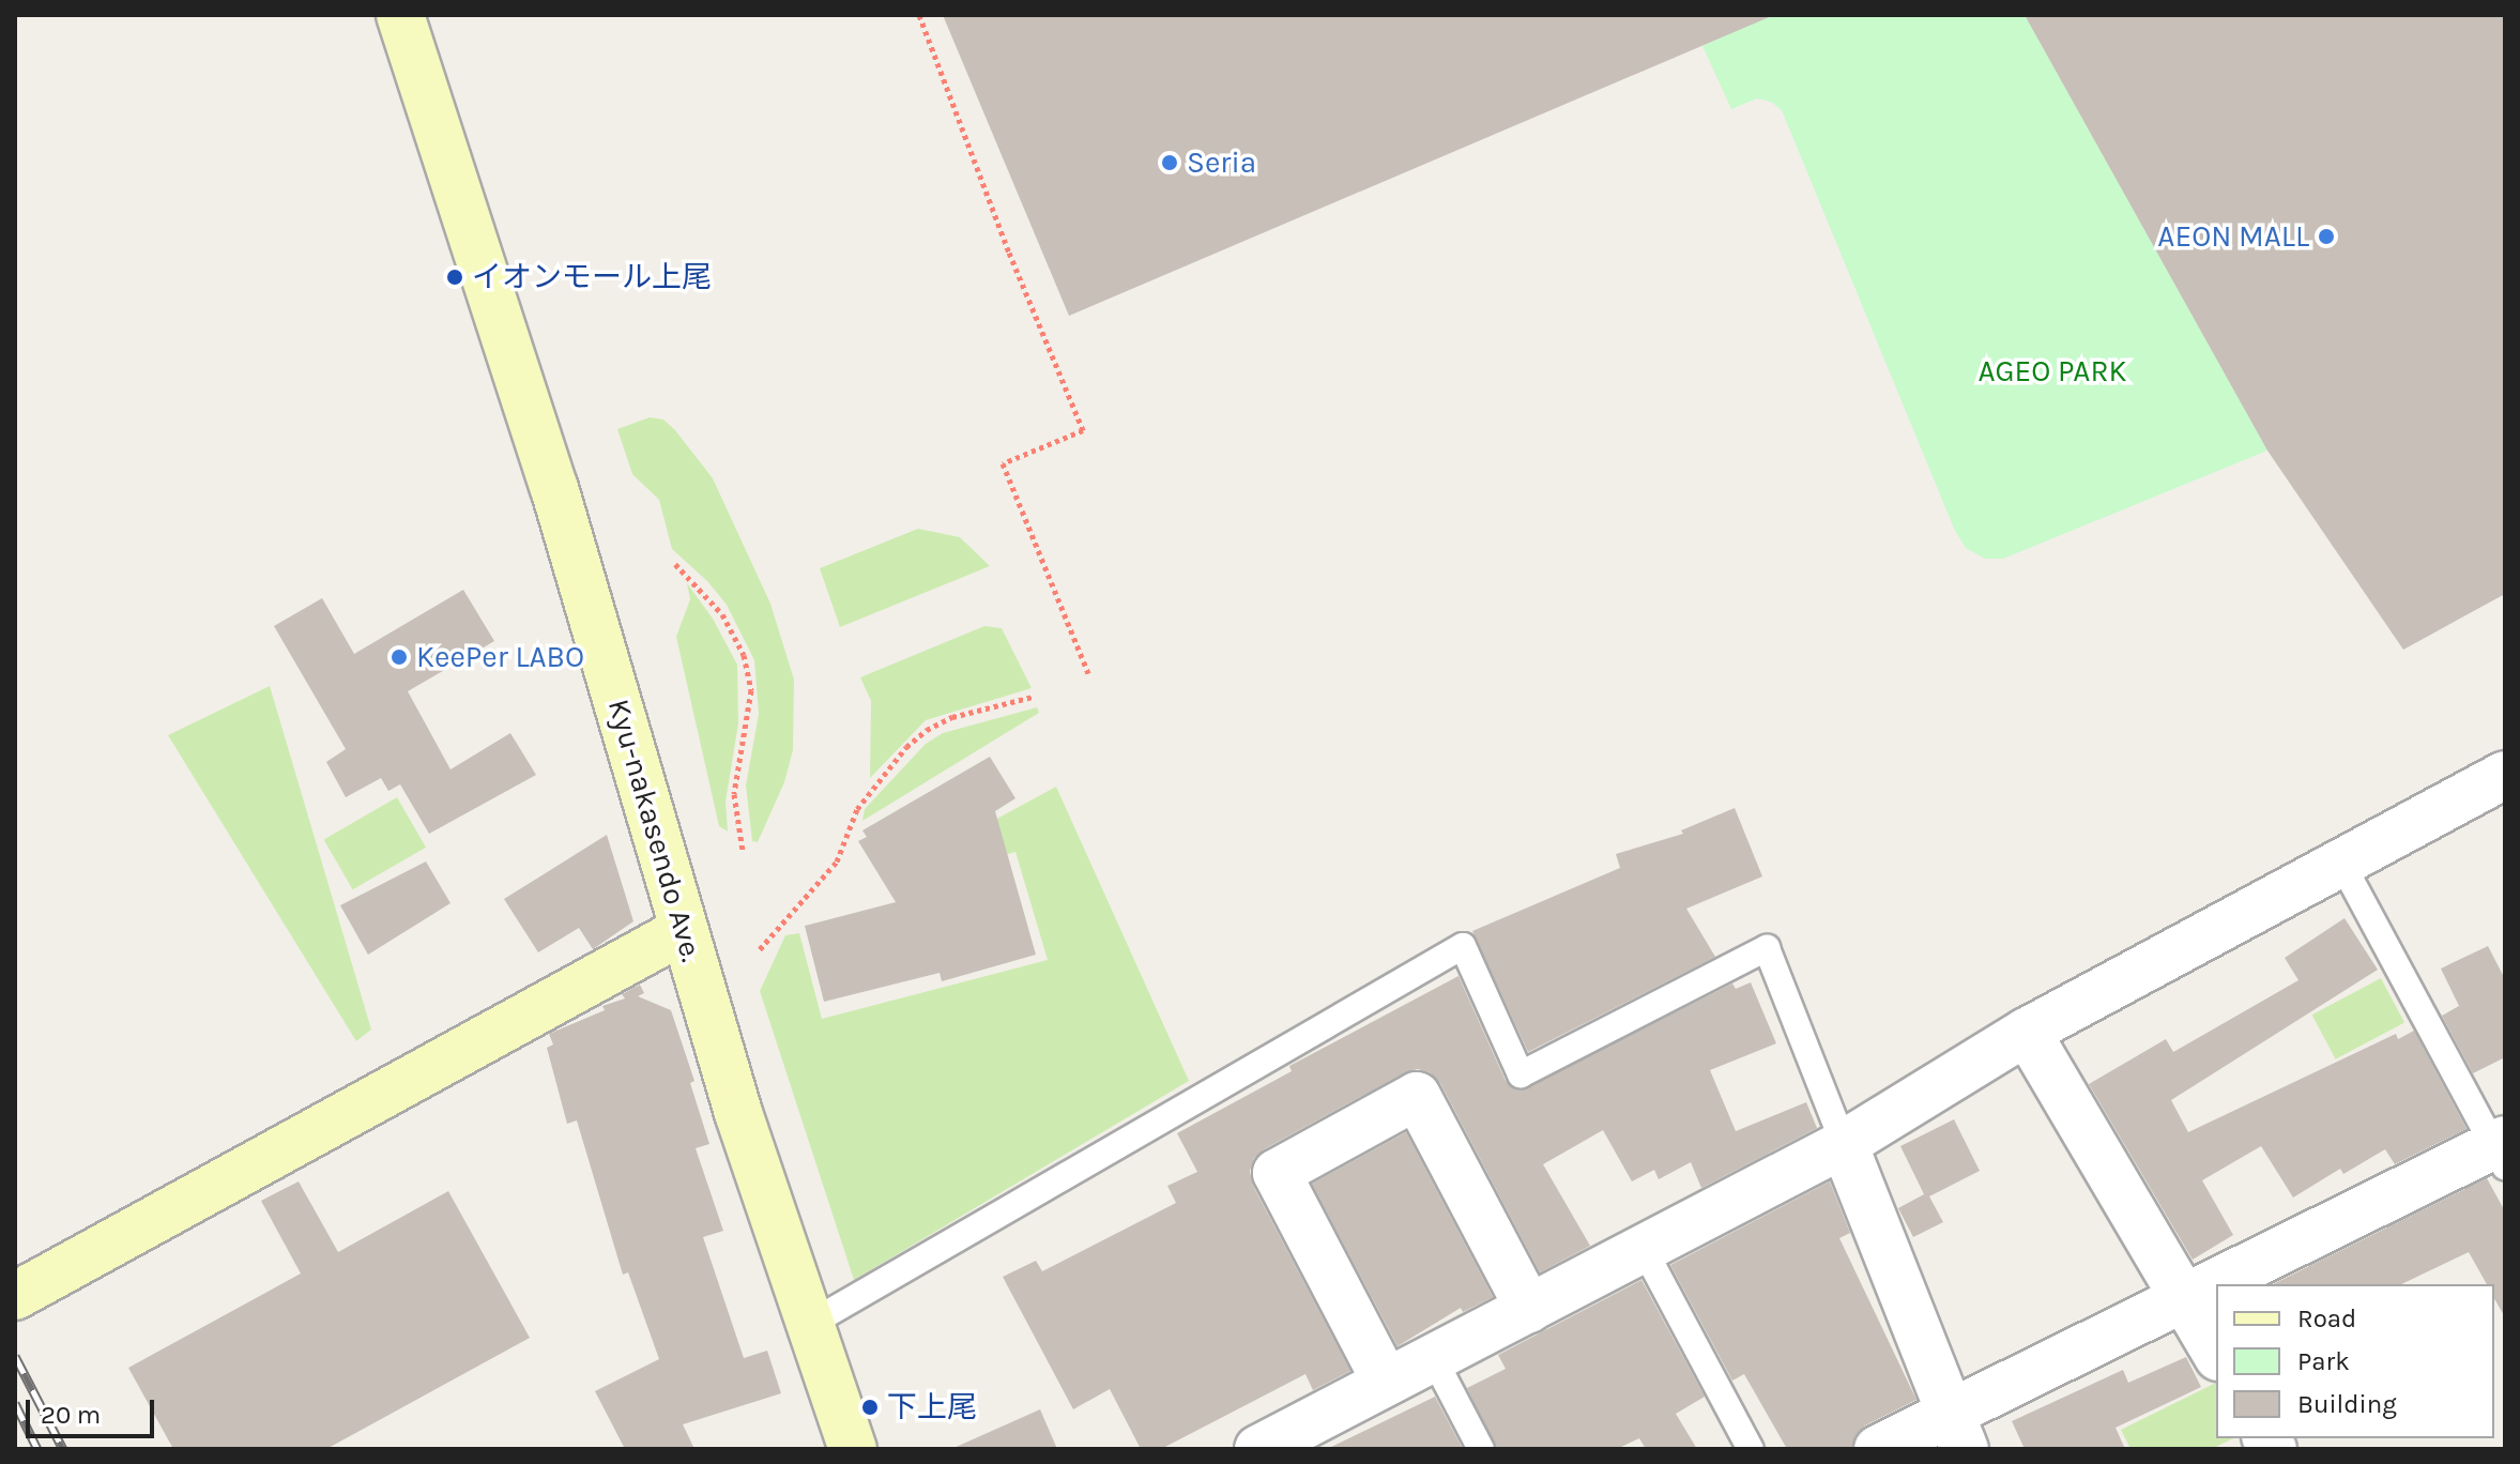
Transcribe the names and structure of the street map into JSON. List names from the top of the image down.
{
  "streets": {
    "main road": ["Kyu-nakasendo Ave."]
  },
  "parks": ["AGEO PARK"],
  "places": [
    "Seria",
    "AEON MALL",
    "イオンモール上尾",
    "KeePer LABO",
    "下上尾"
  ],
  "legend": ["Road", "Park", "Building"],
  "scale_bar": "20 m"
}
